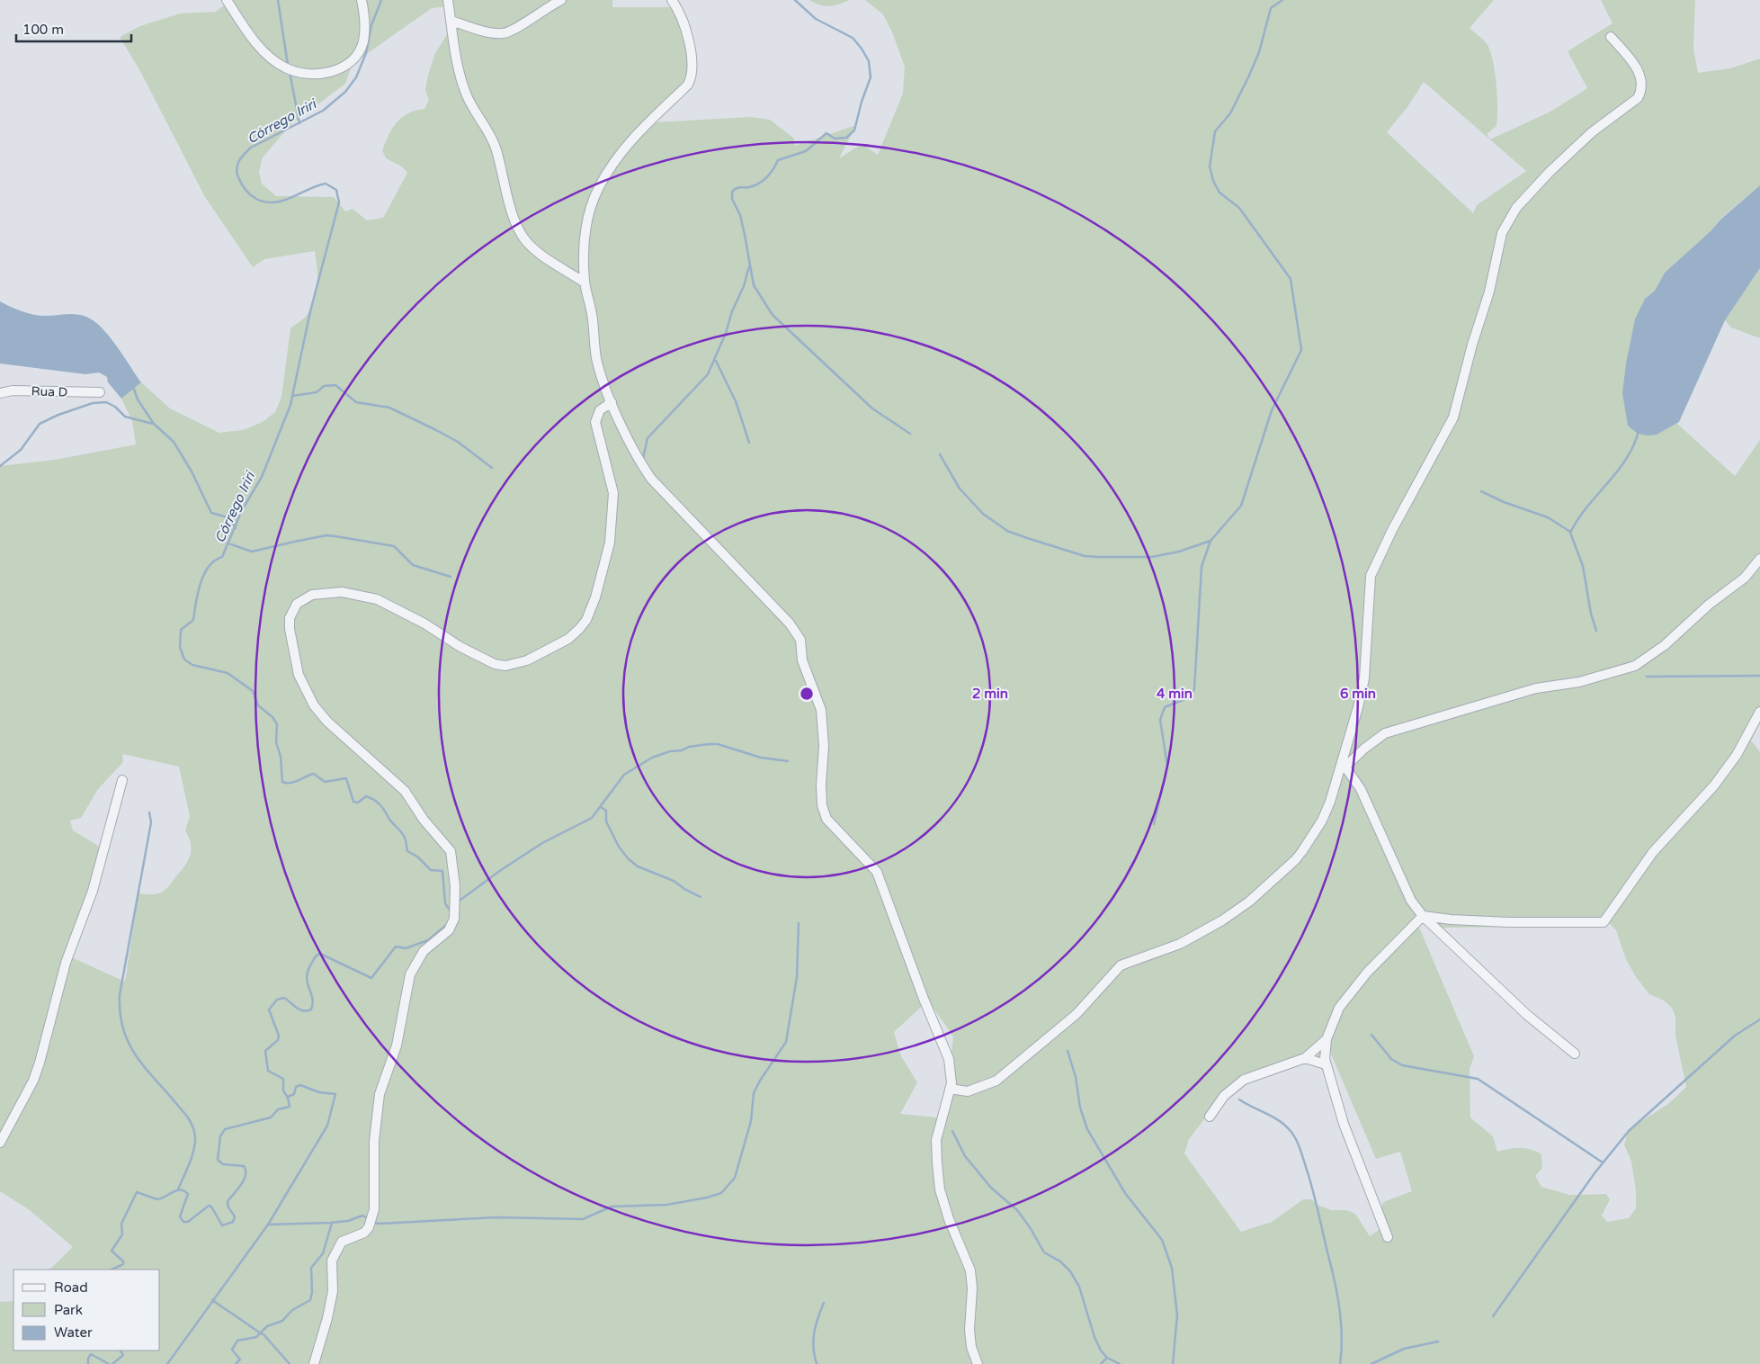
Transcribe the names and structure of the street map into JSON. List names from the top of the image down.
{
  "streets": {
    "street": ["Rua D"]
  },
  "water": ["Córrego Iriri"],
  "legend": ["Road", "Park", "Water"],
  "scale_bar": "100 m",
  "rings": ["2 min", "4 min", "6 min"]
}
